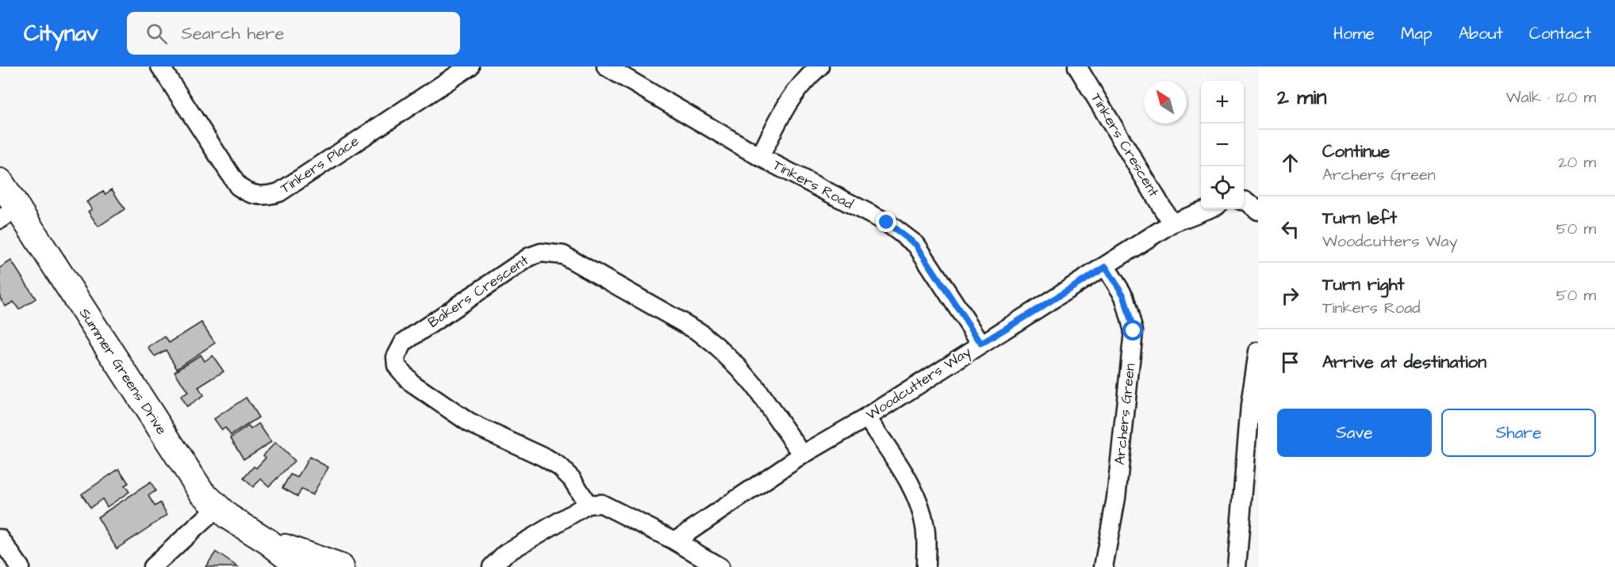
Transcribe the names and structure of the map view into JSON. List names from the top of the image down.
{
  "streets": {
    "street": [
      "Tinkers Crescent",
      "Tinkers Place",
      "Tinkers Road",
      "Bakers Crescent",
      "Summer Greens Drive",
      "Woodcutters Way",
      "Archers Green"
    ]
  },
  "crossings": [
    ["Tinkers Crescent", "Woodcutters Way"],
    ["Tinkers Road", "Woodcutters Way"],
    ["Bakers Crescent", "Woodcutters Way"],
    ["Woodcutters Way", "Archers Green"]
  ],
  "north": "top left",
  "page": {
    "header": "Citynav",
    "search": "Search here",
    "nav": [
      "Home",
      "Map",
      "About",
      "Contact"
    ],
    "heading": ["2 min", "Walk · 120 m"],
    "map_buttons": ["+", "−"],
    "list": [
      ["Continue", "Archers Green", "20 m"],
      ["Turn left", "Woodcutters Way", "50 m"],
      ["Turn right", "Tinkers Road", "50 m"],
      "Arrive at destination"
    ],
    "buttons": ["Save", "Share"]
  }
}
